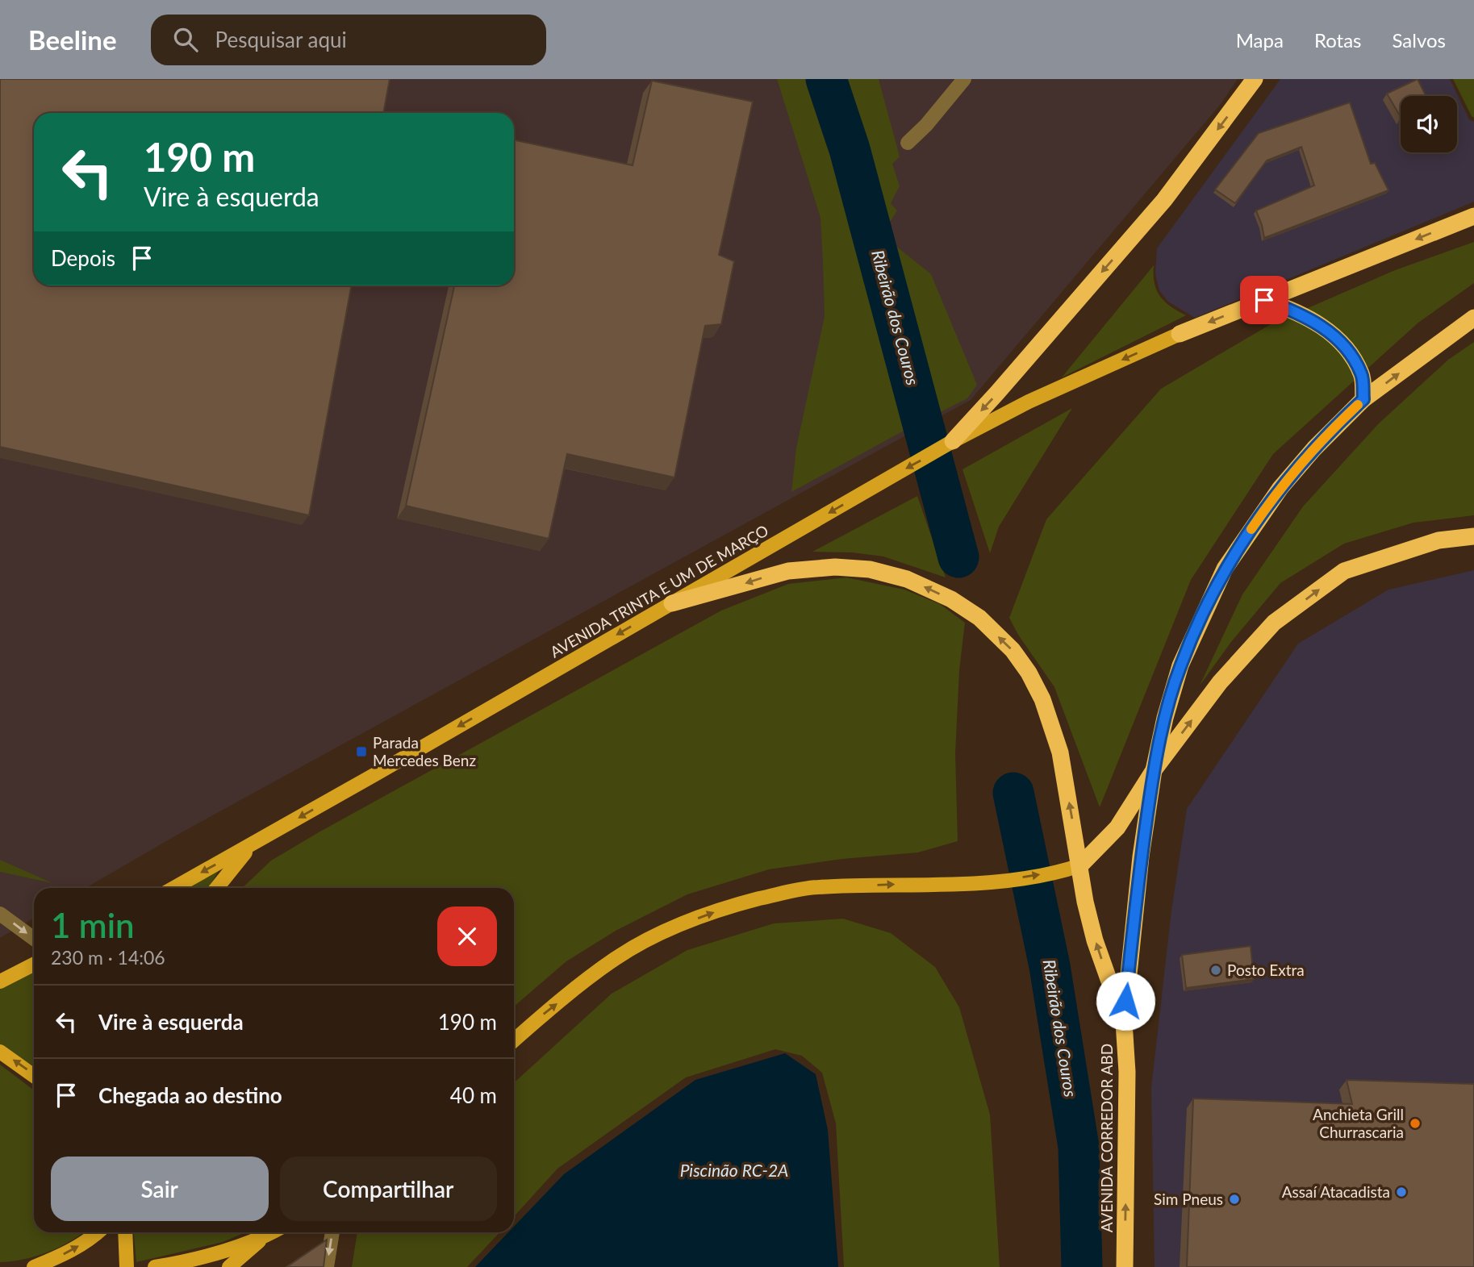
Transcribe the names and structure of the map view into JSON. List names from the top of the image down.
{
  "streets": {
    "highway": ["AVENIDA CORREDOR ABD"],
    "main road": ["AVENIDA TRINTA E UM DE MARÇO"]
  },
  "one_way": ["AVENIDA TRINTA E UM DE MARÇO"],
  "water": ["Ribeirão dos Couros", "Piscinão RC-2A"],
  "places": {
    "transit": ["Parada Mercedes Benz"],
    "other": [
      "Posto Extra",
      "Anchieta Grill Churrascaria",
      "Assaí Atacadista",
      "Sim Pneus"
    ]
  },
  "page": {
    "header": "Beeline",
    "search": "Pesquisar aqui",
    "nav": ["Mapa", "Rotas", "Salvos"],
    "turn": ["190 m", "Vire à esquerda"],
    "then": "Depois",
    "heading": ["1 min", "230 m · 14:06"],
    "list": [
      {
        "name": "Vire à esquerda",
        "value": "190 m"
      },
      {
        "name": "Chegada ao destino",
        "value": "40 m"
      }
    ],
    "buttons": ["Sair", "Compartilhar"]
  }
}
